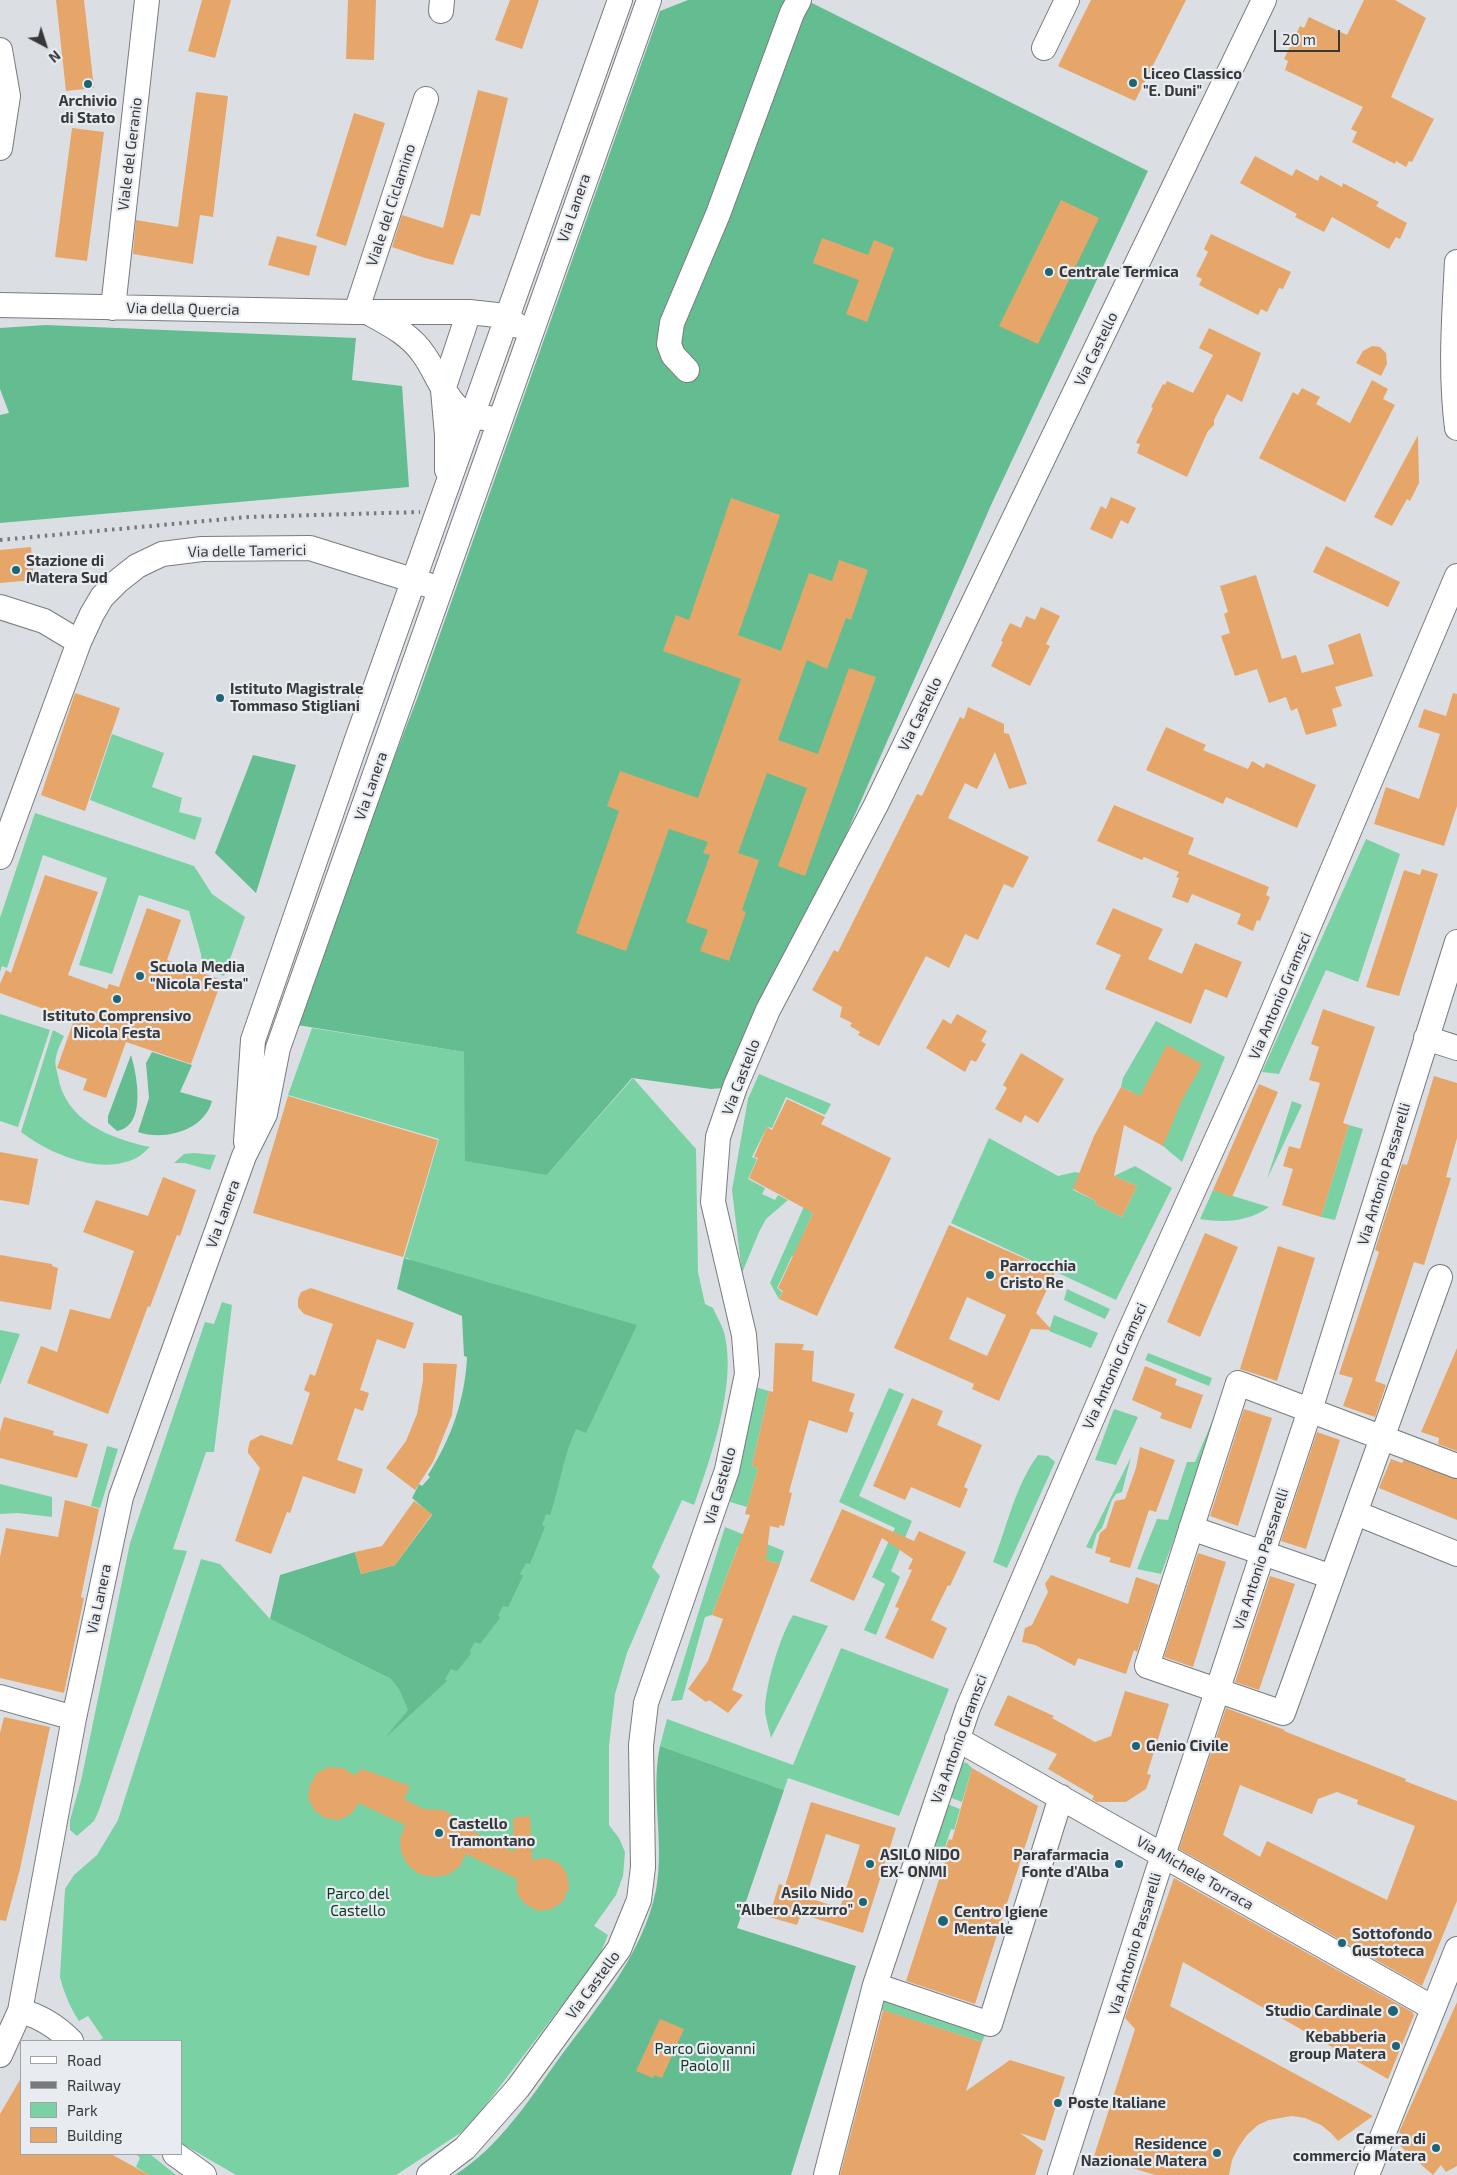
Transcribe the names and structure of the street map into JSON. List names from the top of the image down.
{
  "streets": {
    "street": [
      "Viale del Geranio",
      "Viale del Ciclamino",
      "Via Lanera",
      "Via della Quercia",
      "Via Castello",
      "Via delle Tamerici",
      "Via Antonio Gramsci",
      "Via Antonio Passarelli",
      "Via Michele Torraca"
    ]
  },
  "crossings": [
    ["Viale del Geranio", "Via della Quercia"],
    ["Viale del Ciclamino", "Via della Quercia"],
    ["Via Lanera", "Via della Quercia"],
    ["Via Lanera", "Via delle Tamerici"],
    ["Via Antonio Gramsci", "Via Michele Torraca"],
    ["Via Antonio Passarelli", "Via Michele Torraca"]
  ],
  "parks": ["Parco del Castello", "Parco Giovanni Paolo II"],
  "places": [
    "Liceo Classico \"E. Duni\"",
    "Archivio di Stato",
    "Centrale Termica",
    "Stazione di Matera Sud",
    "Istituto Magistrale Tommaso Stigliani",
    "Scuola Media \"Nicola Festa\"",
    "Istituto Comprensivo Nicola Festa",
    "Parrocchia Cristo Re",
    "Genio Civile",
    "Castello Tramontano",
    "ASILO NIDO EX- ONMI",
    "Parafarmacia Fonte d'Alba",
    "Asilo Nido \"Albero Azzurro\"",
    "Centro Igiene Mentale",
    "Sottofondo Gustoteca",
    "Studio Cardinale",
    "Kebabberia group Matera",
    "Poste Italiane",
    "Camera di commercio Matera",
    "Residence Nazionale Matera"
  ],
  "legend": [
    "Road",
    "Railway",
    "Park",
    "Building"
  ],
  "scale_bar": "20 m",
  "north": "bottom right"
}
